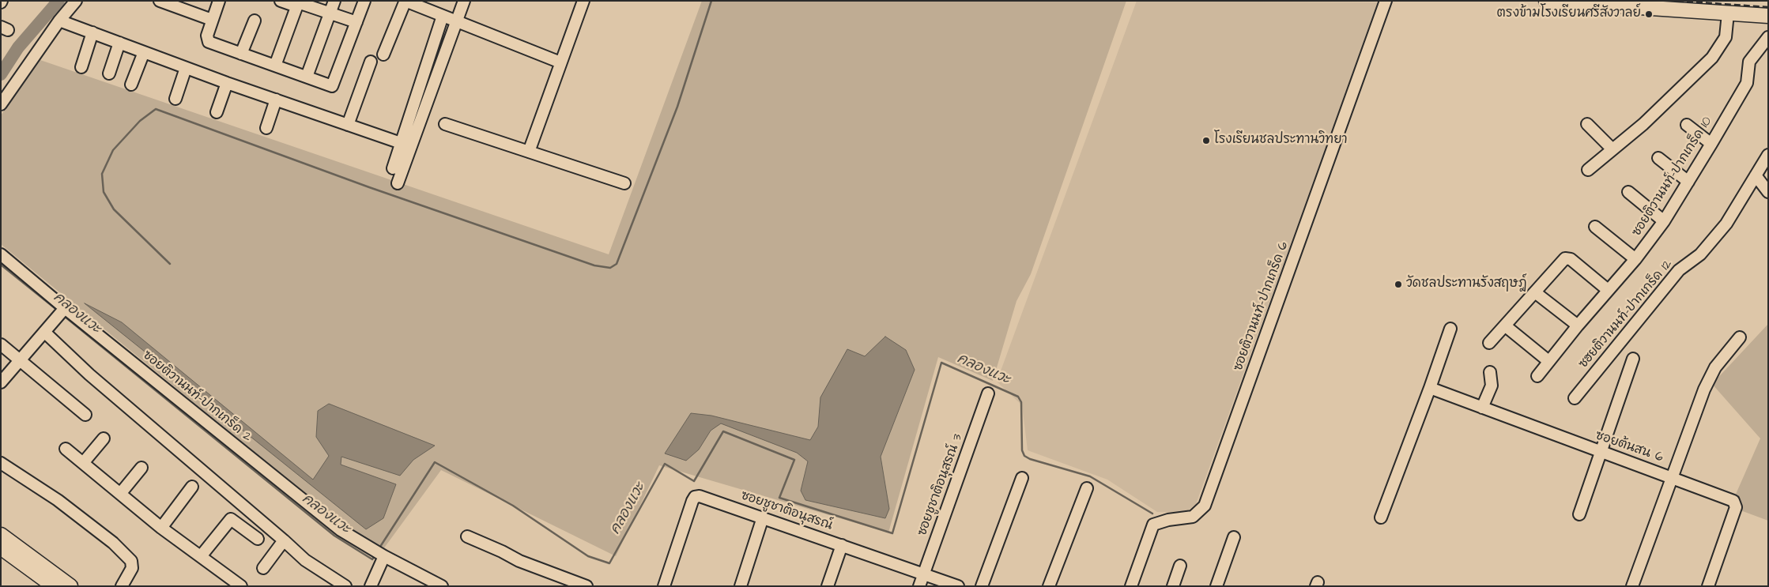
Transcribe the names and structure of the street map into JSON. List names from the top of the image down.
{
  "streets": {
    "street": [
      "ซอยติวานนท์-ปากเกร็ด 10",
      "ซอยติวานนท์-ปากเกร็ด 6",
      "ซฮยติวานนท์-ปากเกร็ด 12",
      "ซอยติวานนท์-ปากเกร็ด 2",
      "ซอยต้นสน 6",
      "ซอยชูชาติอนุสรณ์ 3",
      "ซอยชูชาติอนุสรณ์"
    ]
  },
  "crossings": [
    ["ซอยชูชาติอนุสรณ์ 3", "ซอยชูชาติอนุสรณ์"]
  ],
  "water": ["คลองแวะ"],
  "places": ["ตรงข้ามโรงเรียนศรีสังวาลย์", "โรงเรียนชลประทานวิทยา", "วัดชลประทานรังสฤษฎ์"]
}
